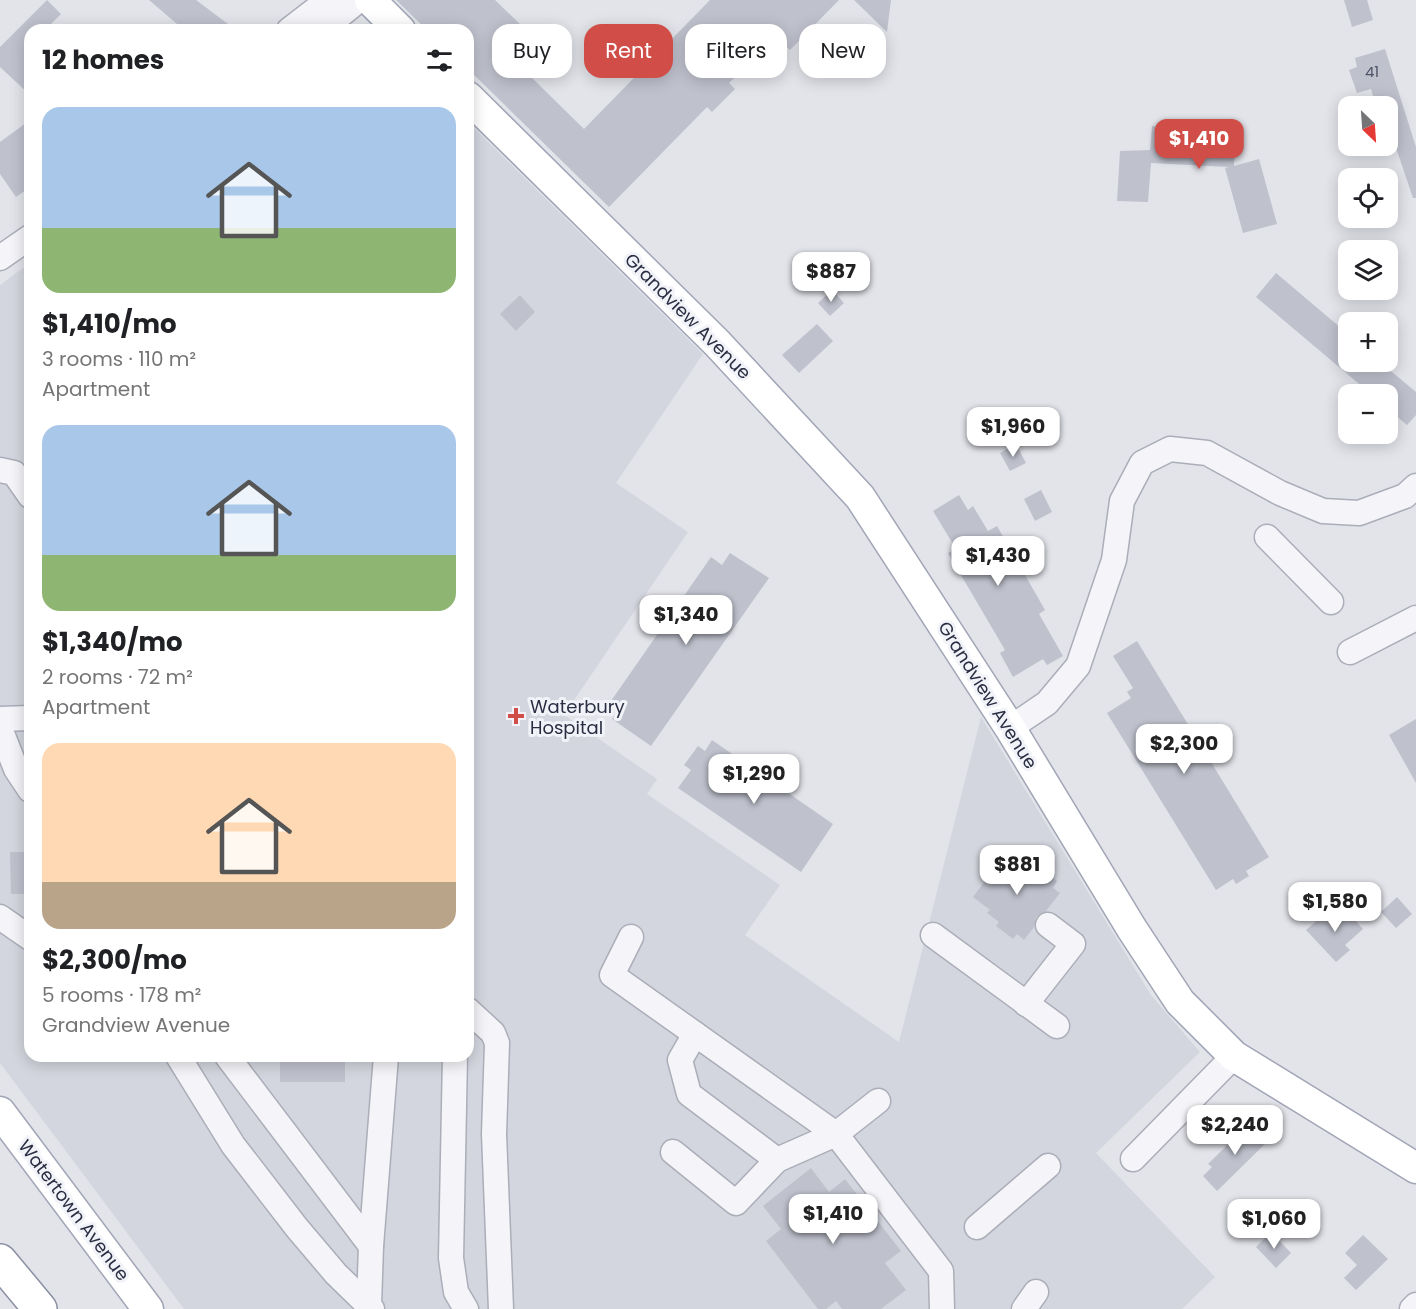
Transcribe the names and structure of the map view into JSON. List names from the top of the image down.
{
  "streets": {
    "main road": ["Grandview Avenue", "Watertown Avenue"]
  },
  "places": {
    "health": ["Waterbury Hospital"]
  },
  "house_numbers": ["41"],
  "north": "bottom right",
  "page": {
    "chip": [
      "Buy",
      "Rent",
      "Filters",
      "New"
    ],
    "heading": "12 homes",
    "map_buttons": ["+", "−"],
    "list": [
      {
        "name": "$1,410/mo",
        "note": "3 rooms · 110 m² · Apartment"
      },
      {
        "name": "$1,340/mo",
        "note": "2 rooms · 72 m² · Apartment"
      },
      {
        "name": "$2,300/mo",
        "note": "5 rooms · 178 m² · Grandview Avenue"
      }
    ],
    "price": [
      "$1,410",
      "$887",
      "$1,960",
      "$1,430",
      "$1,340",
      "$2,300",
      "$1,290",
      "$881",
      "$1,580",
      "$2,240",
      "$1,410",
      "$1,060"
    ]
  }
}
